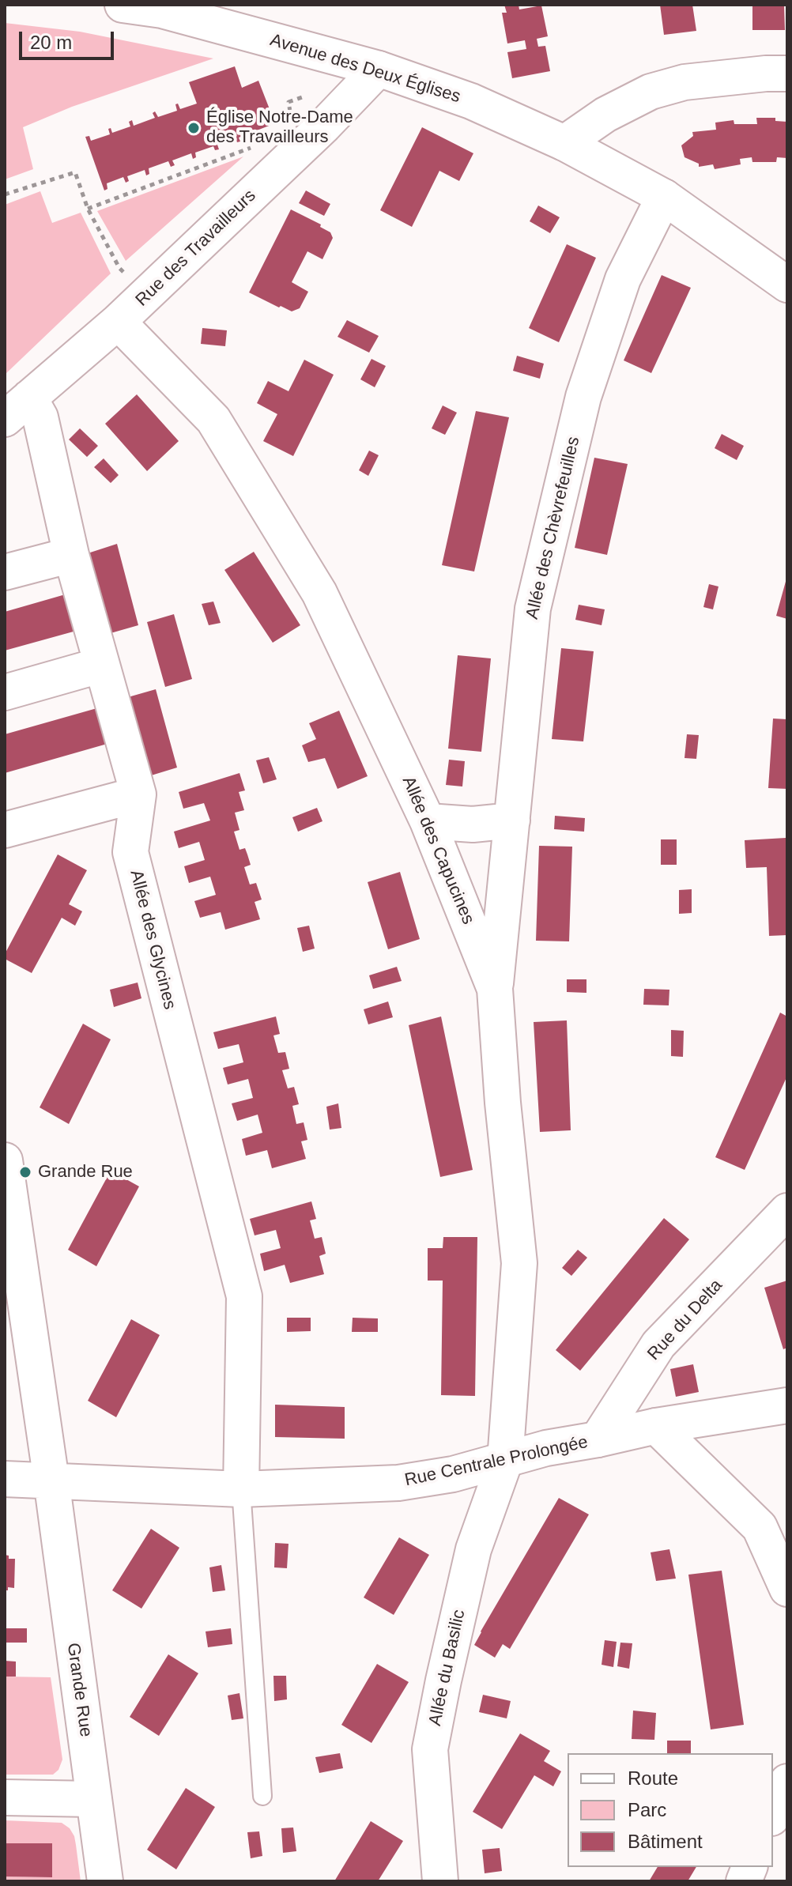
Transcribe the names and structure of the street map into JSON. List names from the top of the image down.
{
  "streets": {
    "street": [
      "Avenue des Deux Églises",
      "Rue des Travailleurs",
      "Allée des Chèvrefeuilles",
      "Allée des Capucines",
      "Allée des Glycines",
      "Rue du Delta",
      "Rue Centrale Prolongée",
      "Allée du Basilic",
      "Grande Rue"
    ]
  },
  "crossings": [
    ["Avenue des Deux Églises", "Rue des Travailleurs"],
    ["Avenue des Deux Églises", "Allée des Chèvrefeuilles"],
    ["Rue des Travailleurs", "Allée des Capucines"],
    ["Rue des Travailleurs", "Allée des Glycines"],
    ["Allée des Chèvrefeuilles", "Allée des Capucines"],
    ["Allée des Capucines", "Rue Centrale Prolongée"],
    ["Allée des Capucines", "Allée du Basilic"],
    ["Allée des Glycines", "Rue Centrale Prolongée"],
    ["Rue du Delta", "Rue Centrale Prolongée"],
    ["Rue Centrale Prolongée", "Allée du Basilic"],
    ["Rue Centrale Prolongée", "Grande Rue"]
  ],
  "places": ["Église Notre-Dame des Travailleurs", "Grande Rue"],
  "legend": ["Route", "Parc", "Bâtiment"],
  "scale_bar": "20 m"
}
